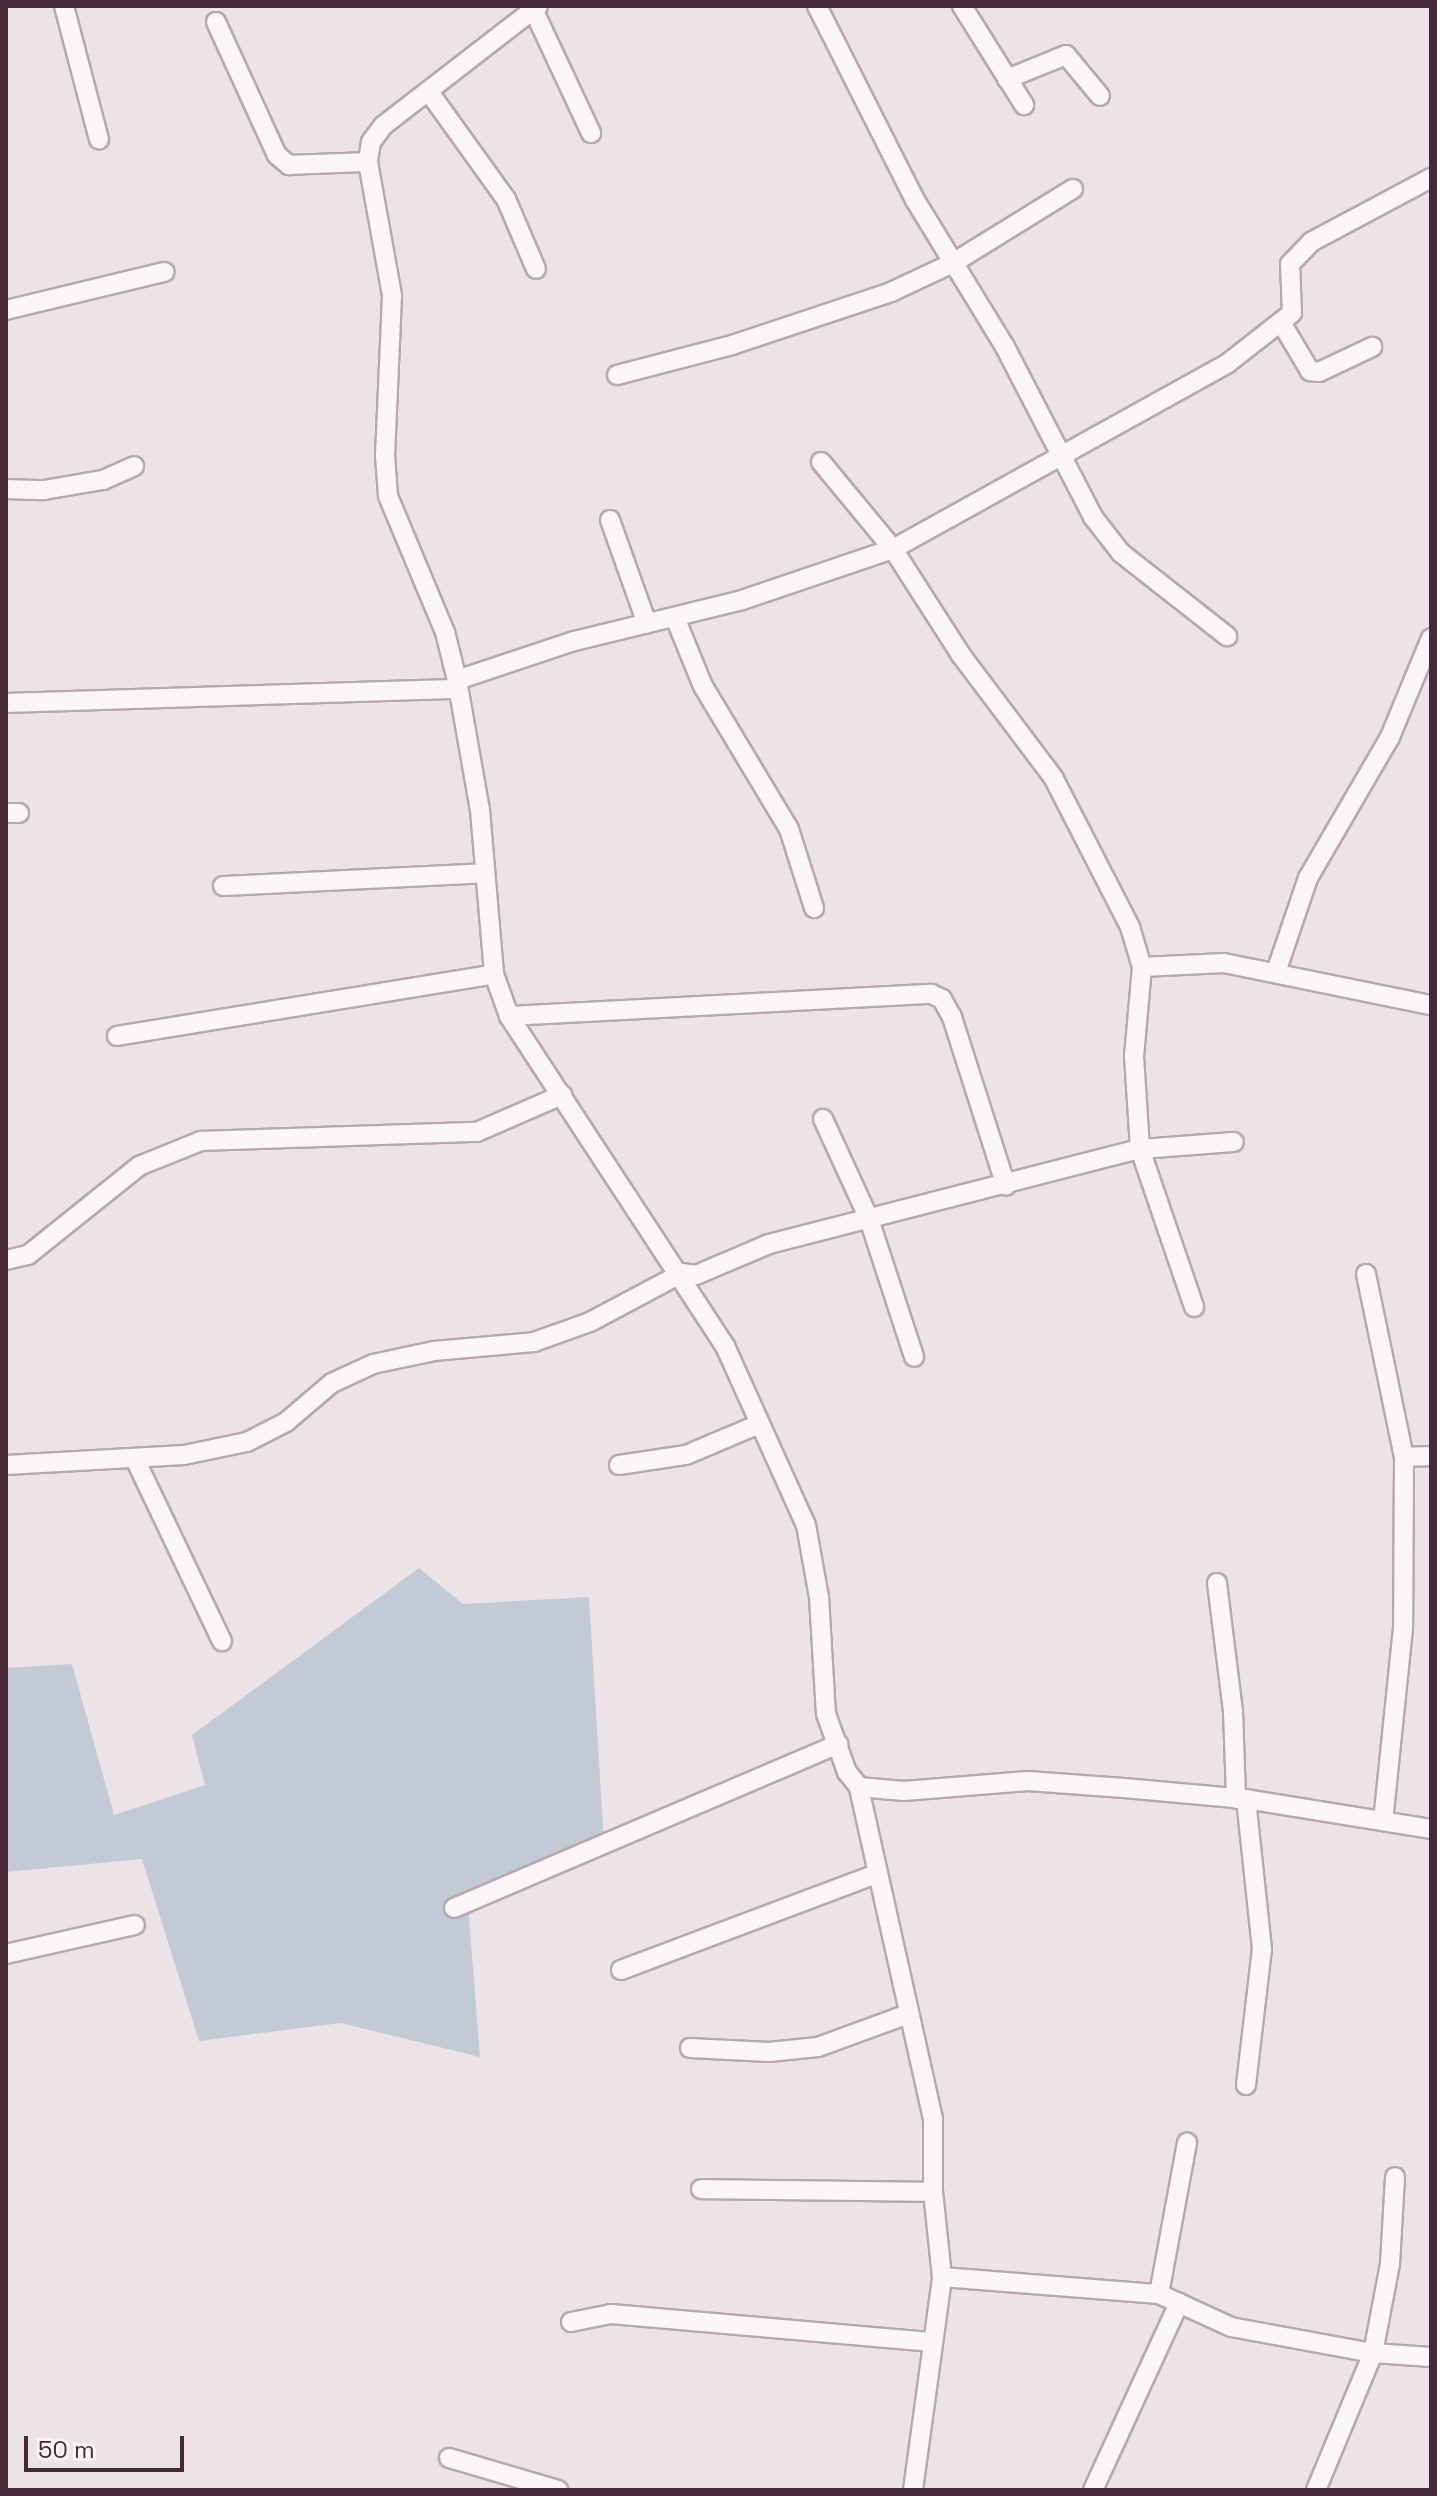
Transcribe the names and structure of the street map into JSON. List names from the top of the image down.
{
  "scale_bar": "50 m"
}
